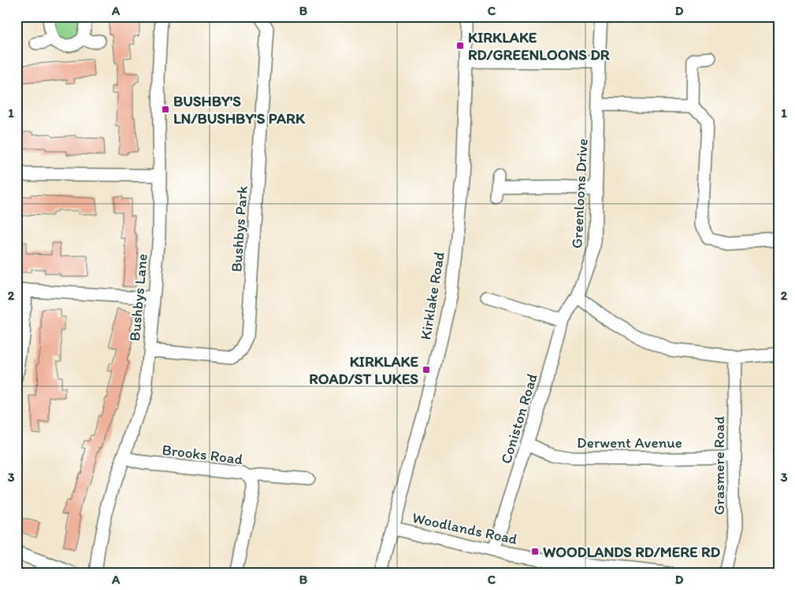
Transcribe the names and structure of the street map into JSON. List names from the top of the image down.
{
  "streets": {
    "street": [
      "Greenloons Drive",
      "Bushbys Park",
      "Kirklake Road",
      "Bushbys Lane",
      "Coniston Road",
      "Derwent Avenue",
      "Brooks Road",
      "Grasmere Road",
      "Woodlands Road"
    ]
  },
  "crossings": [
    ["Greenloons Drive", "Coniston Road"],
    ["Bushbys Park", "Bushbys Lane"],
    ["Kirklake Road", "Woodlands Road"],
    ["Bushbys Lane", "Brooks Road"],
    ["Coniston Road", "Derwent Avenue"],
    ["Coniston Road", "Woodlands Road"],
    ["Derwent Avenue", "Grasmere Road"]
  ],
  "places": {
    "transit": [
      "KIRKLAKE RD/GREENLOONS DR",
      "BUSHBY'S LN/BUSHBY'S PARK",
      "KIRKLAKE ROAD/ST LUKES",
      "WOODLANDS RD/MERE RD"
    ]
  },
  "grid": {
    "columns": [
      "A",
      "B",
      "C",
      "D"
    ],
    "rows": ["1", "2", "3"]
  }
}
